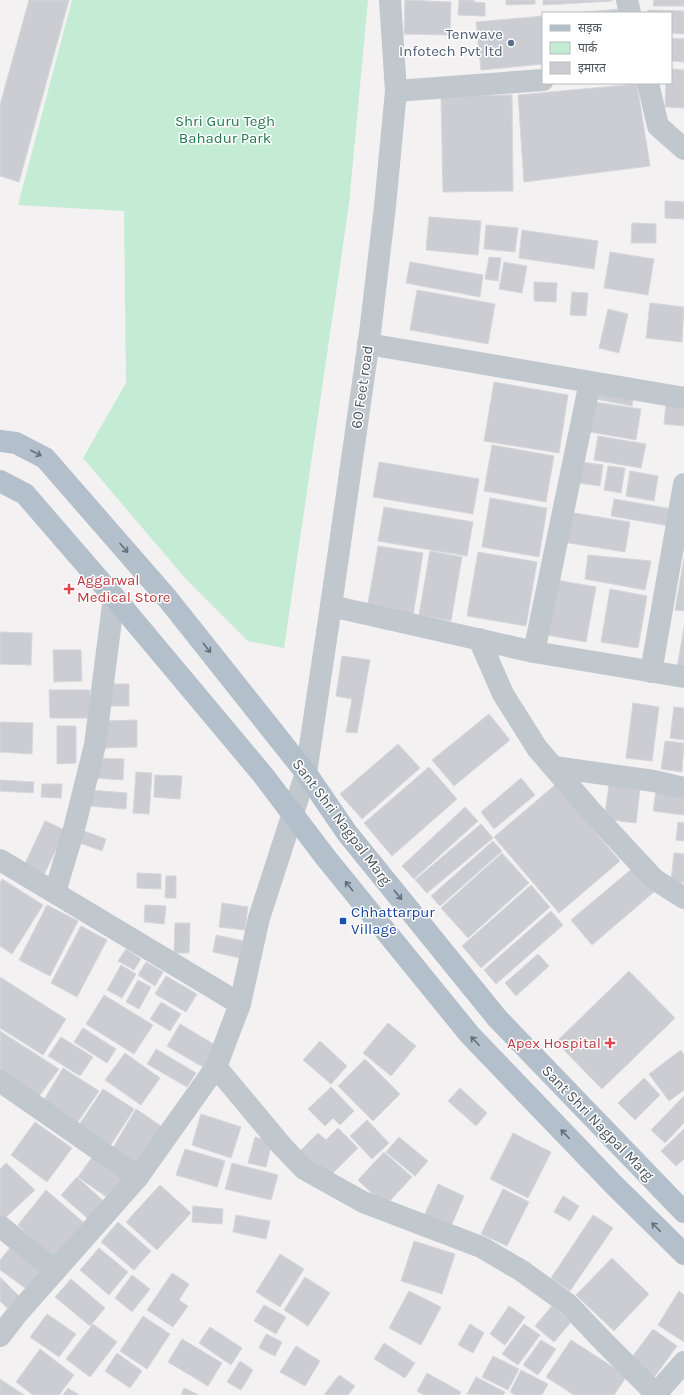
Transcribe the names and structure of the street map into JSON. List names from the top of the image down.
{
  "streets": {
    "main road": ["Sant Shri Nagpal Marg"],
    "street": ["60 Feet road"]
  },
  "crossings": [
    ["60 Feet road", "Sant Shri Nagpal Marg"]
  ],
  "parks": ["Shri Guru Tegh Bahadur Park"],
  "places": {
    "other": ["Tenwave Infotech Pvt ltd"],
    "health": ["Aggarwal Medical Store", "Apex Hospital"],
    "transit": ["Chhattarpur Village"]
  },
  "legend": ["सड़क", "पार्क", "इमारत"]
}
